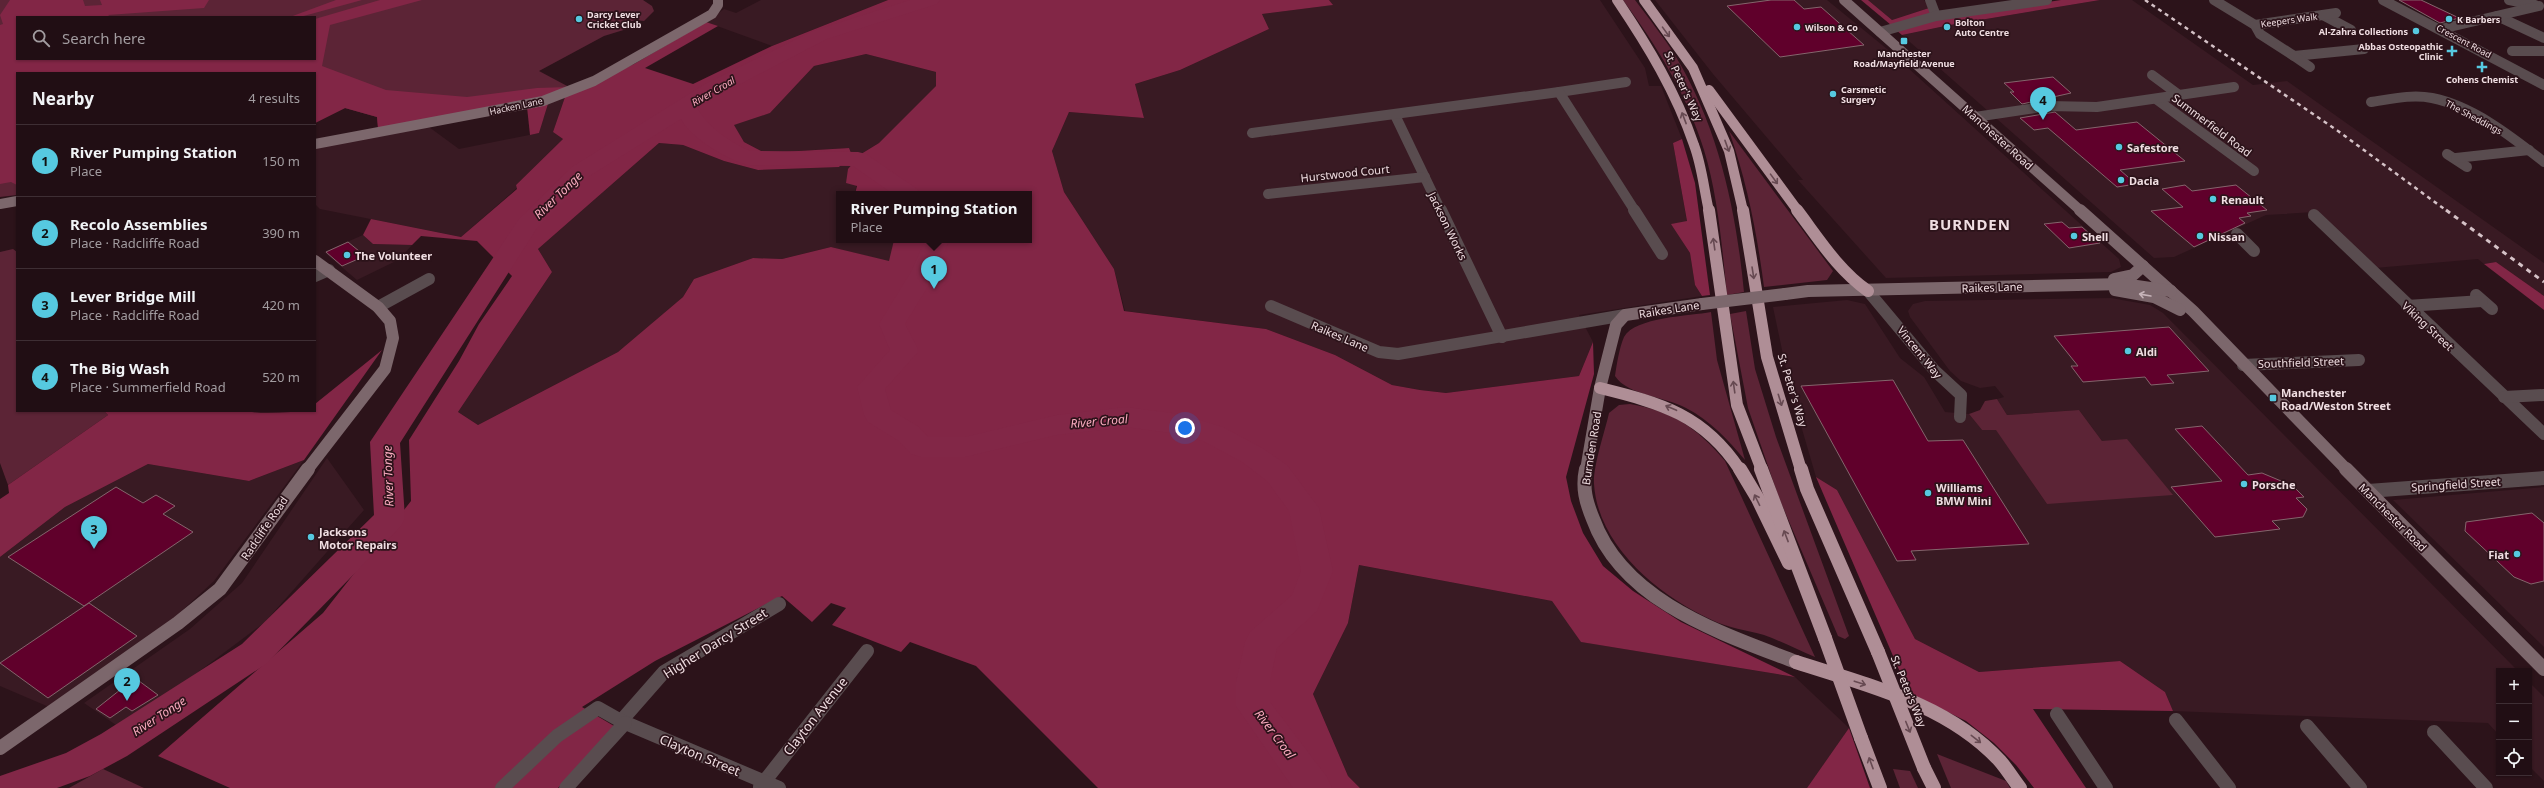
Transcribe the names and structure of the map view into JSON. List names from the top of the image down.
{
  "streets": {
    "highway": ["St. Peter's Way"],
    "main road": [
      "Hacken Lane",
      "Manchester Road",
      "Raikes Lane",
      "Burnden Road",
      "Radcliffe Road"
    ],
    "street": [
      "Keepers Walk",
      "Crescent Road",
      "The Sheddings",
      "Summerfield Road",
      "Hurstwood Court",
      "Jackson Works",
      "Viking Street",
      "Vincent Way",
      "Southfield Street",
      "Springfield Street",
      "Higher Darcy Street",
      "Clayton Avenue",
      "Clayton Street"
    ]
  },
  "crossings": [
    ["Summerfield Road", "Manchester Road"],
    ["Manchester Road", "Raikes Lane"],
    ["Manchester Road", "Southfield Street"],
    ["Manchester Road", "Springfield Street"],
    ["Hurstwood Court", "Jackson Works"],
    ["Jackson Works", "Raikes Lane"],
    ["Raikes Lane", "Vincent Way"],
    ["Raikes Lane", "Burnden Road"],
    ["Higher Darcy Street", "Clayton Street"],
    ["Clayton Avenue", "Clayton Street"]
  ],
  "districts": ["BURNDEN"],
  "water": ["River Croal", "River Tonge"],
  "places": {
    "other": [
      "Darcy Lever Cricket Club",
      "K Barbers",
      "Wilson & Co",
      "Bolton Auto Centre",
      "Al-Zahra Collections",
      "Carsmetic Surgery",
      "Safestore",
      "Dacia",
      "Renault",
      "Shell",
      "Nissan",
      "The Volunteer",
      "Aldi",
      "Porsche",
      "Williams BMW Mini",
      "Jacksons Motor Repairs",
      "Fiat"
    ],
    "transit": ["Manchester Road/Mayfield Avenue", "Manchester Road/Weston Street"],
    "health": ["Abbas Osteopathic Clinic", "Cohens Chemist"]
  },
  "page": {
    "search": "Search here",
    "heading": ["Nearby", "4 results"],
    "pins": [
      "4",
      "1",
      "3",
      "2"
    ],
    "list": [
      {
        "mark": "1",
        "name": "River Pumping Station",
        "note": "Place",
        "value": "150 m"
      },
      {
        "mark": "2",
        "name": "Recolo Assemblies",
        "note": "Place · Radcliffe Road",
        "value": "390 m"
      },
      {
        "mark": "3",
        "name": "Lever Bridge Mill",
        "note": "Place · Radcliffe Road",
        "value": "420 m"
      },
      {
        "mark": "4",
        "name": "The Big Wash",
        "note": "Place · Summerfield Road",
        "value": "520 m"
      }
    ],
    "popup": ["River Pumping Station", "Place"],
    "map_buttons": ["+", "−"]
  }
}
